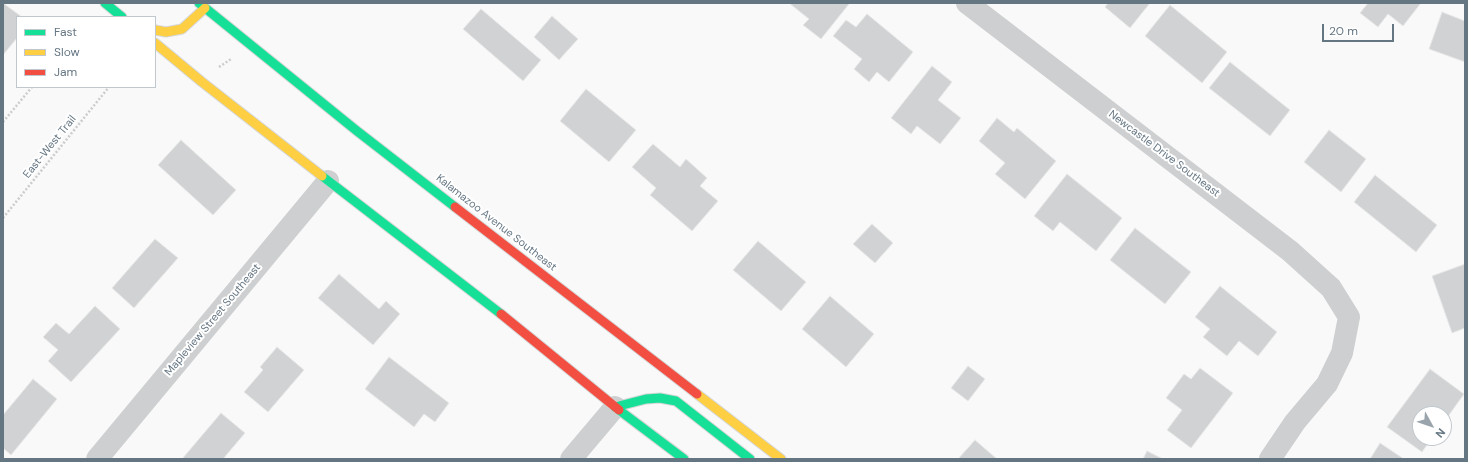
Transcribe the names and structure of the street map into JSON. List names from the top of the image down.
{
  "streets": {
    "main road": ["Kalamazoo Avenue Southeast"],
    "street": ["Newcastle Drive Southeast", "Mapleview Street Southeast"],
    "path": ["East-West Trail"]
  },
  "legend": ["Fast", "Slow", "Jam"],
  "scale_bar": "20 m",
  "north": "bottom right"
}
